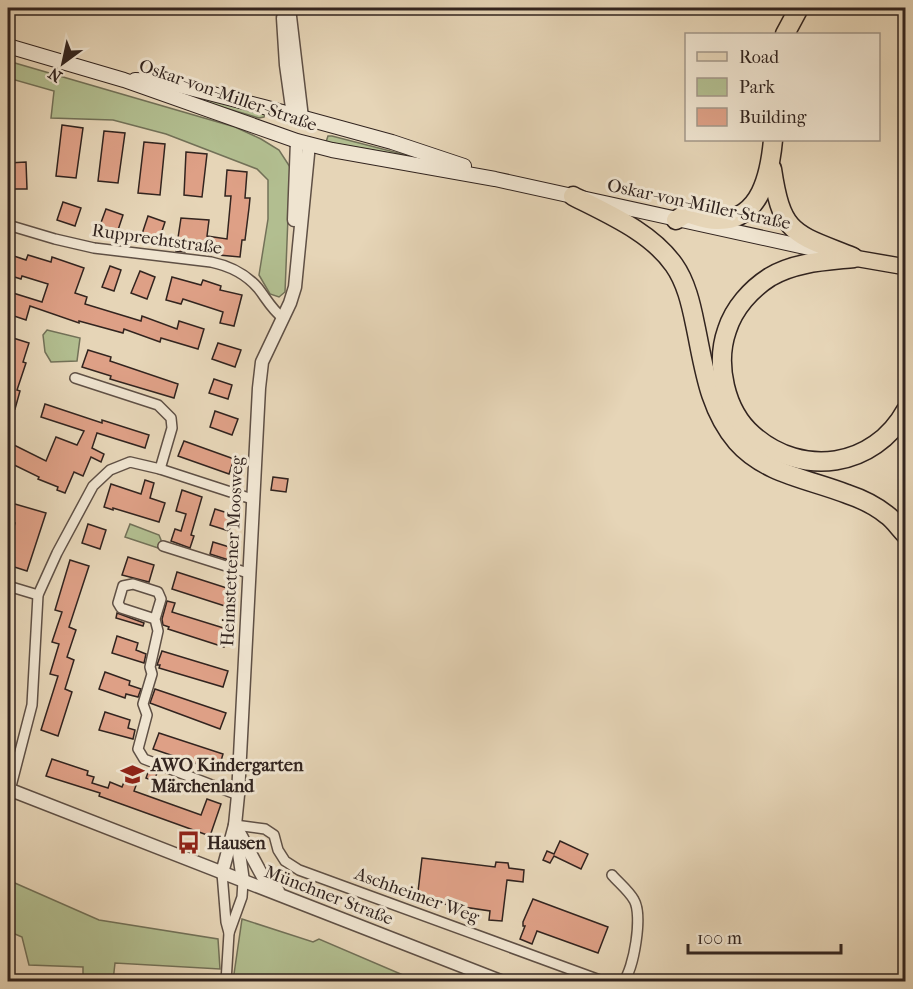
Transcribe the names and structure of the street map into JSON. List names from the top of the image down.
{
  "streets": {
    "main road": ["Oskar-von-Miller-Straße"],
    "street": [
      "Rupprechtstraße",
      "Heimstettener Moosweg",
      "Münchner Straße",
      "Aschheimer Weg"
    ]
  },
  "crossings": [
    ["Oskar-von-Miller-Straße", "Heimstettener Moosweg"],
    ["Rupprechtstraße", "Heimstettener Moosweg"],
    ["Heimstettener Moosweg", "Münchner Straße"],
    ["Heimstettener Moosweg", "Aschheimer Weg"]
  ],
  "places": {
    "school or university": ["AWO Kindergarten Märchenland"],
    "bus stop": ["Hausen"]
  },
  "legend": ["Road", "Park", "Building"],
  "scale_bar": "100 m",
  "north": "bottom left"
}
